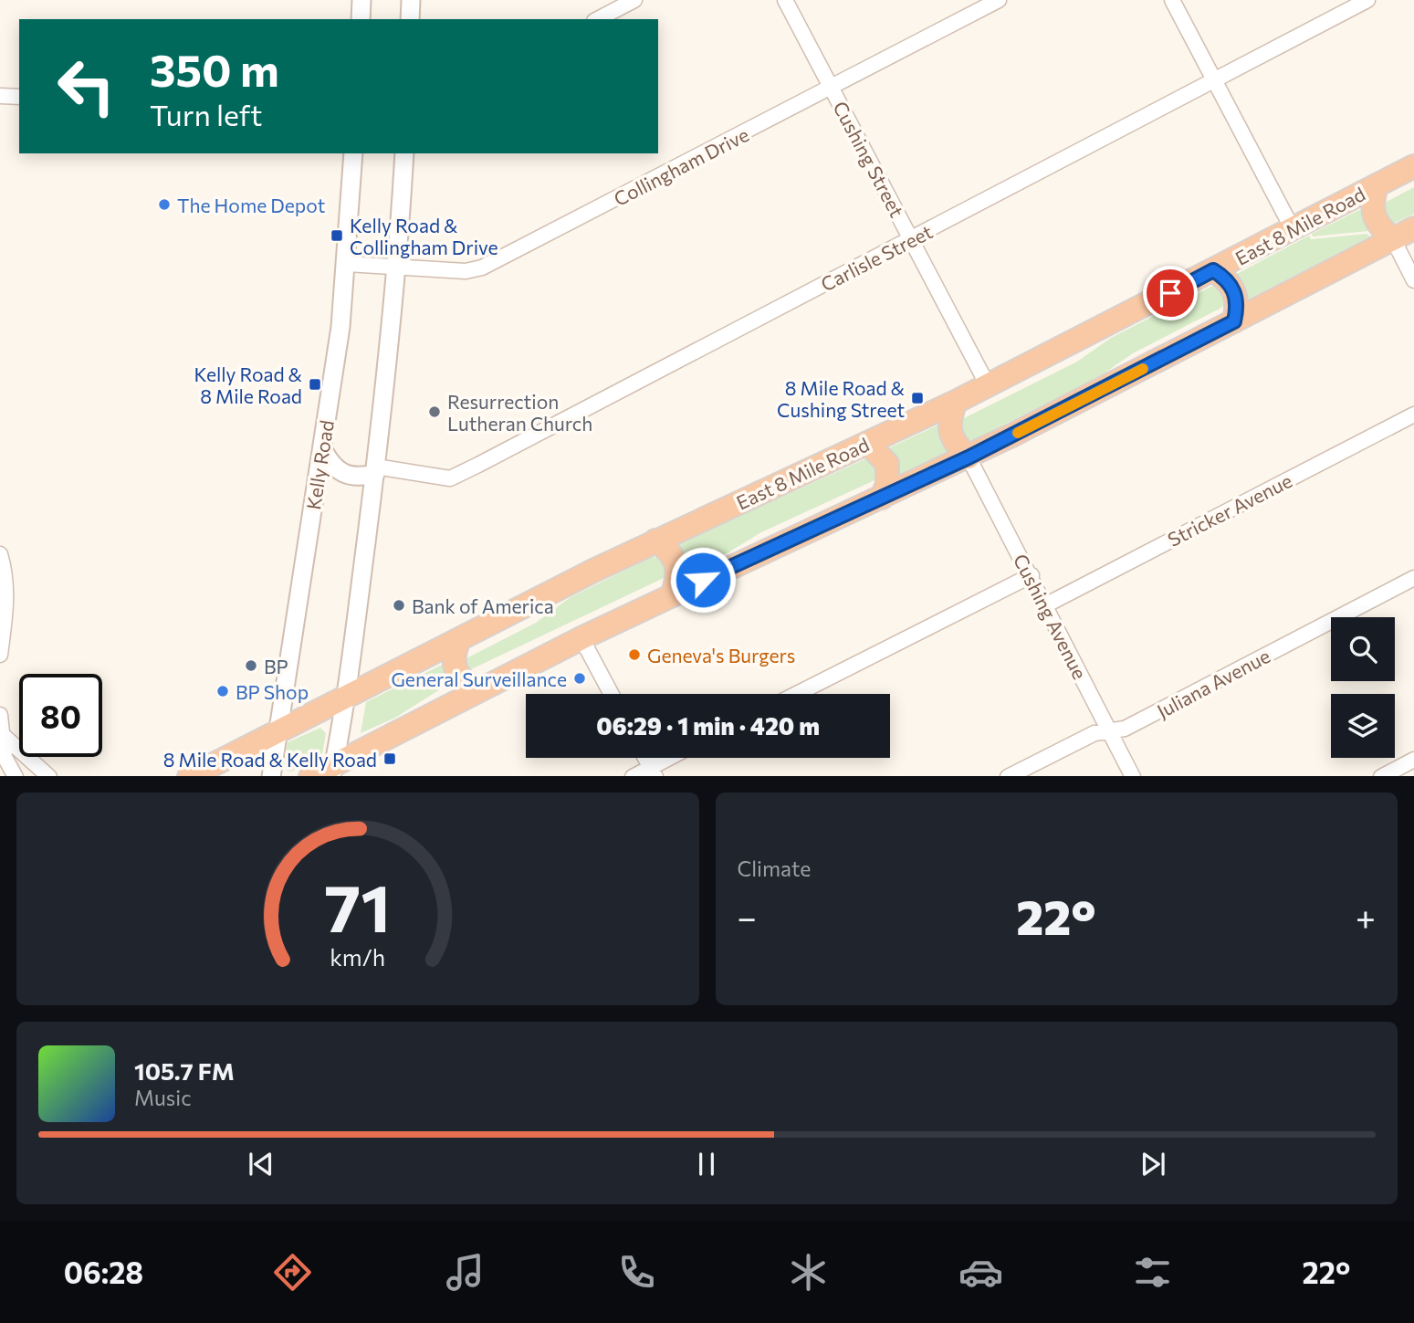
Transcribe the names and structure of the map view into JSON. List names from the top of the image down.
{
  "streets": {
    "highway": ["East 8 Mile Road"],
    "street": [
      "Cushing Street",
      "Collingham Drive",
      "Carlisle Street",
      "Kelly Road",
      "Stricker Avenue",
      "Cushing Avenue",
      "Juliana Avenue"
    ]
  },
  "crossings": [
    ["Cushing Street", "Collingham Drive"],
    ["Cushing Street", "East 8 Mile Road"],
    ["Cushing Street", "Carlisle Street"],
    ["Collingham Drive", "Kelly Road"],
    ["East 8 Mile Road", "Kelly Road"],
    ["Stricker Avenue", "Cushing Avenue"],
    ["Cushing Avenue", "Juliana Avenue"]
  ],
  "places": {
    "other": [
      "The Home Depot",
      "Resurrection Lutheran Church",
      "Bank of America",
      "Geneva's Burgers",
      "BP",
      "General Surveillance",
      "BP Shop"
    ],
    "transit": [
      "Kelly Road & Collingham Drive",
      "Kelly Road & 8 Mile Road",
      "8 Mile Road & Cushing Street",
      "8 Mile Road & Kelly Road"
    ]
  },
  "page": {
    "turn": ["350 m", "Turn left"],
    "limit": "80",
    "trip": "06:29 · 1 min · 420 m",
    "tile": "Climate",
    "heat": ["−", "22°", "+"],
    "song": ["105.7 FM", "Music"],
    "tabs": ["06:28", "22°"],
    "gauge": ["71", "km/h"]
  }
}
